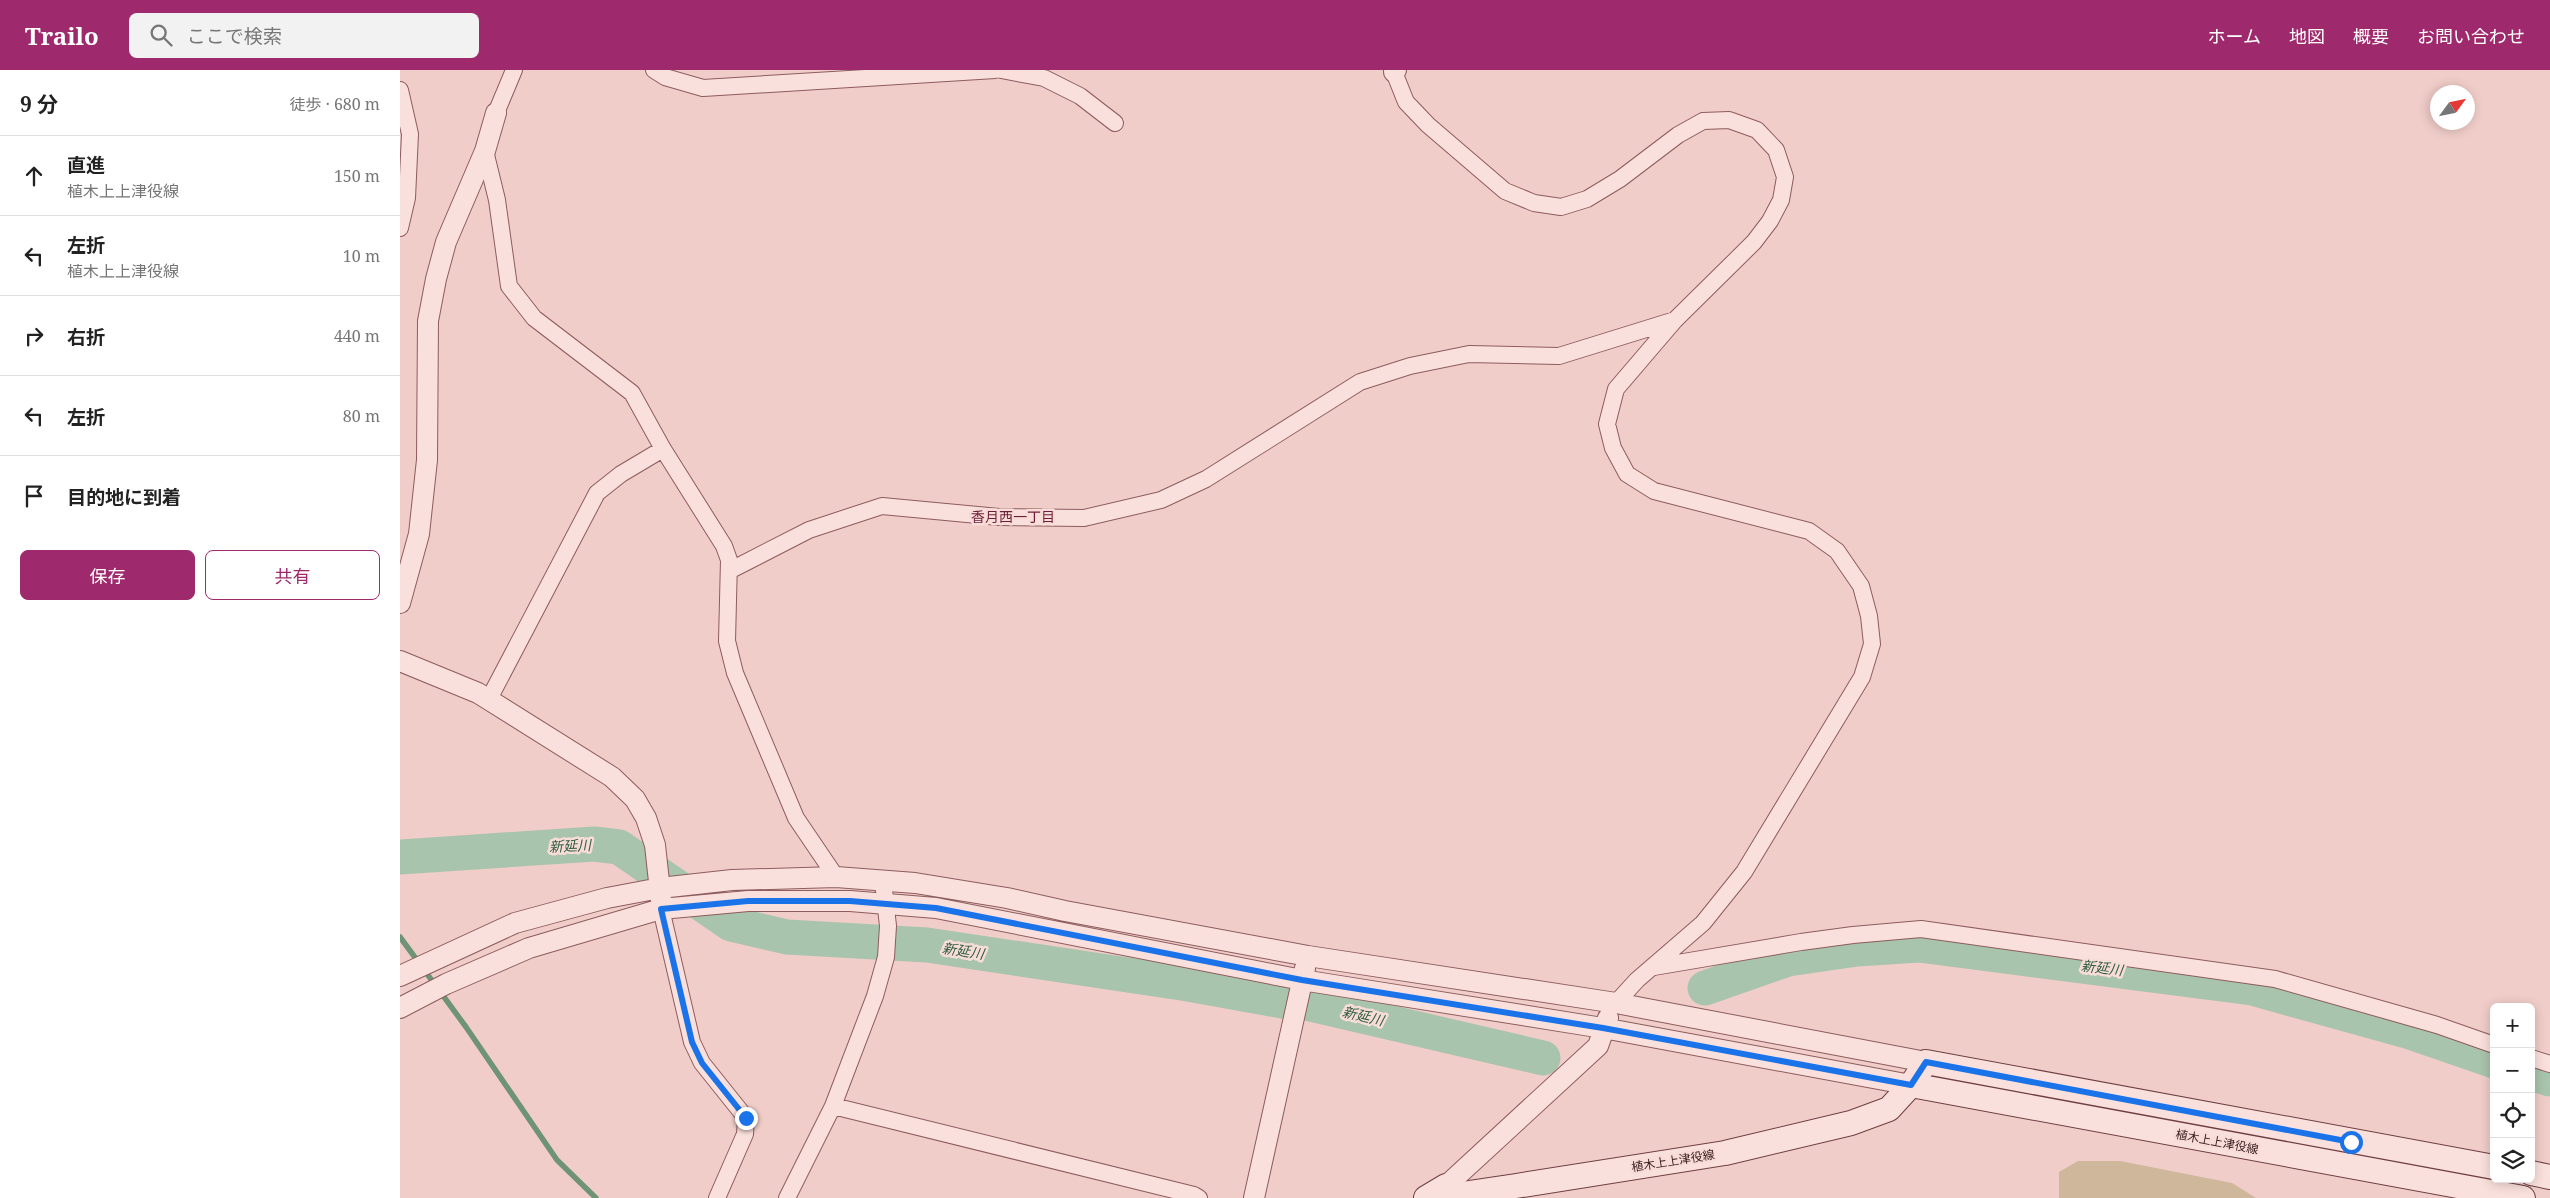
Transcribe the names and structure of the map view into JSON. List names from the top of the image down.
{
  "streets": {
    "main road": ["植木上上津役線"]
  },
  "districts": ["香月西一丁目"],
  "water": ["新延川"],
  "north": "top right",
  "page": {
    "header": "Trailo",
    "search": "ここで検索",
    "nav": [
      "ホーム",
      "地図",
      "概要",
      "お問い合わせ"
    ],
    "heading": ["9 分", "徒歩 · 680 m"],
    "list": [
      ["直進", "植木上上津役線", "150 m"],
      ["左折", "植木上上津役線", "10 m"],
      ["右折", "440 m"],
      ["左折", "80 m"],
      "目的地に到着"
    ],
    "buttons": ["保存", "共有"],
    "map_buttons": ["+", "−"]
  }
}
